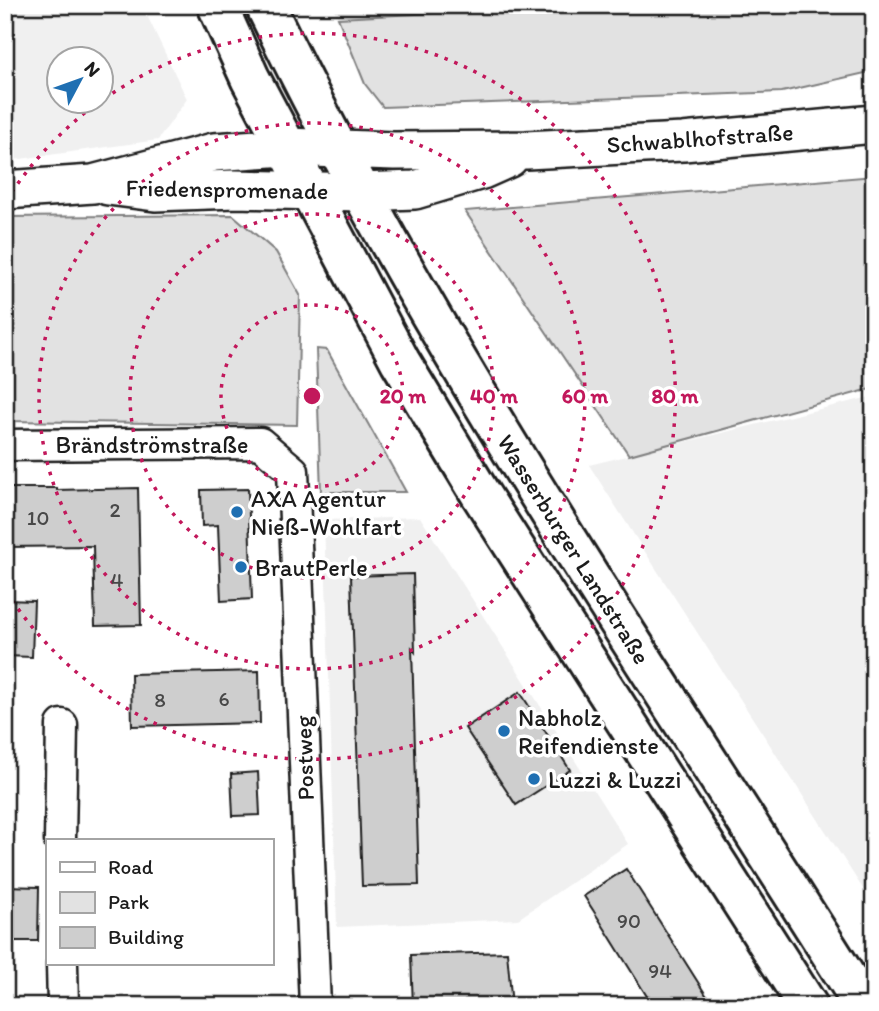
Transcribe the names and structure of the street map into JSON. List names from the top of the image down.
{
  "streets": {
    "main road": ["Wasserburger Landstraße"],
    "street": [
      "Schwablhofstraße",
      "Friedenspromenade",
      "Brändströmstraße",
      "Postweg"
    ]
  },
  "crossings": [
    ["Schwablhofstraße", "Friedenspromenade"],
    ["Schwablhofstraße", "Wasserburger Landstraße"],
    ["Friedenspromenade", "Wasserburger Landstraße"],
    ["Brändströmstraße", "Postweg"]
  ],
  "places": [
    "AXA Agentur Nieß-Wohlfart",
    "BrautPerle",
    "Nabholz Reifendienste",
    "Luzzi & Luzzi"
  ],
  "house_numbers": [
    "2",
    "10",
    "4",
    "6",
    "8",
    "90",
    "94"
  ],
  "legend": ["Road", "Park", "Building"],
  "north": "top right",
  "rings": [
    "20 m",
    "40 m",
    "60 m",
    "80 m"
  ]
}
